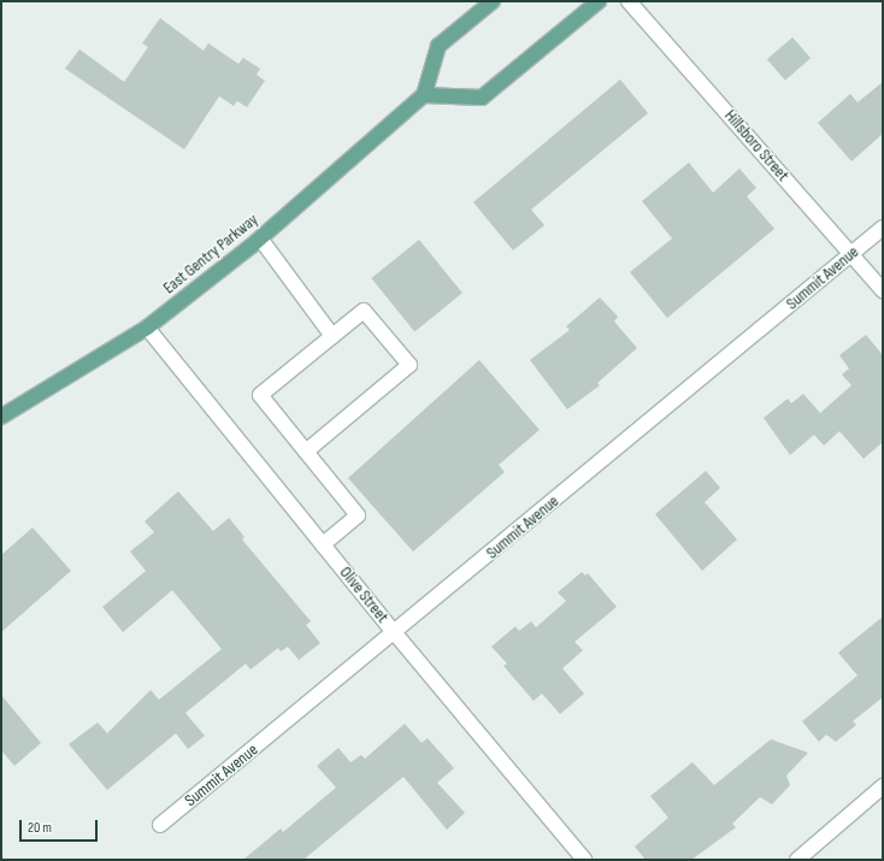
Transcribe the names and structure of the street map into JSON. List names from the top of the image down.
{
  "streets": {
    "main road": ["East Gentry Parkway"],
    "street": ["Hillsboro Street", "Summit Avenue", "Olive Street"]
  },
  "crossings": [
    ["Hillsboro Street", "Summit Avenue"],
    ["East Gentry Parkway", "Olive Street"],
    ["Summit Avenue", "Olive Street"]
  ],
  "scale_bar": "20 m"
}
